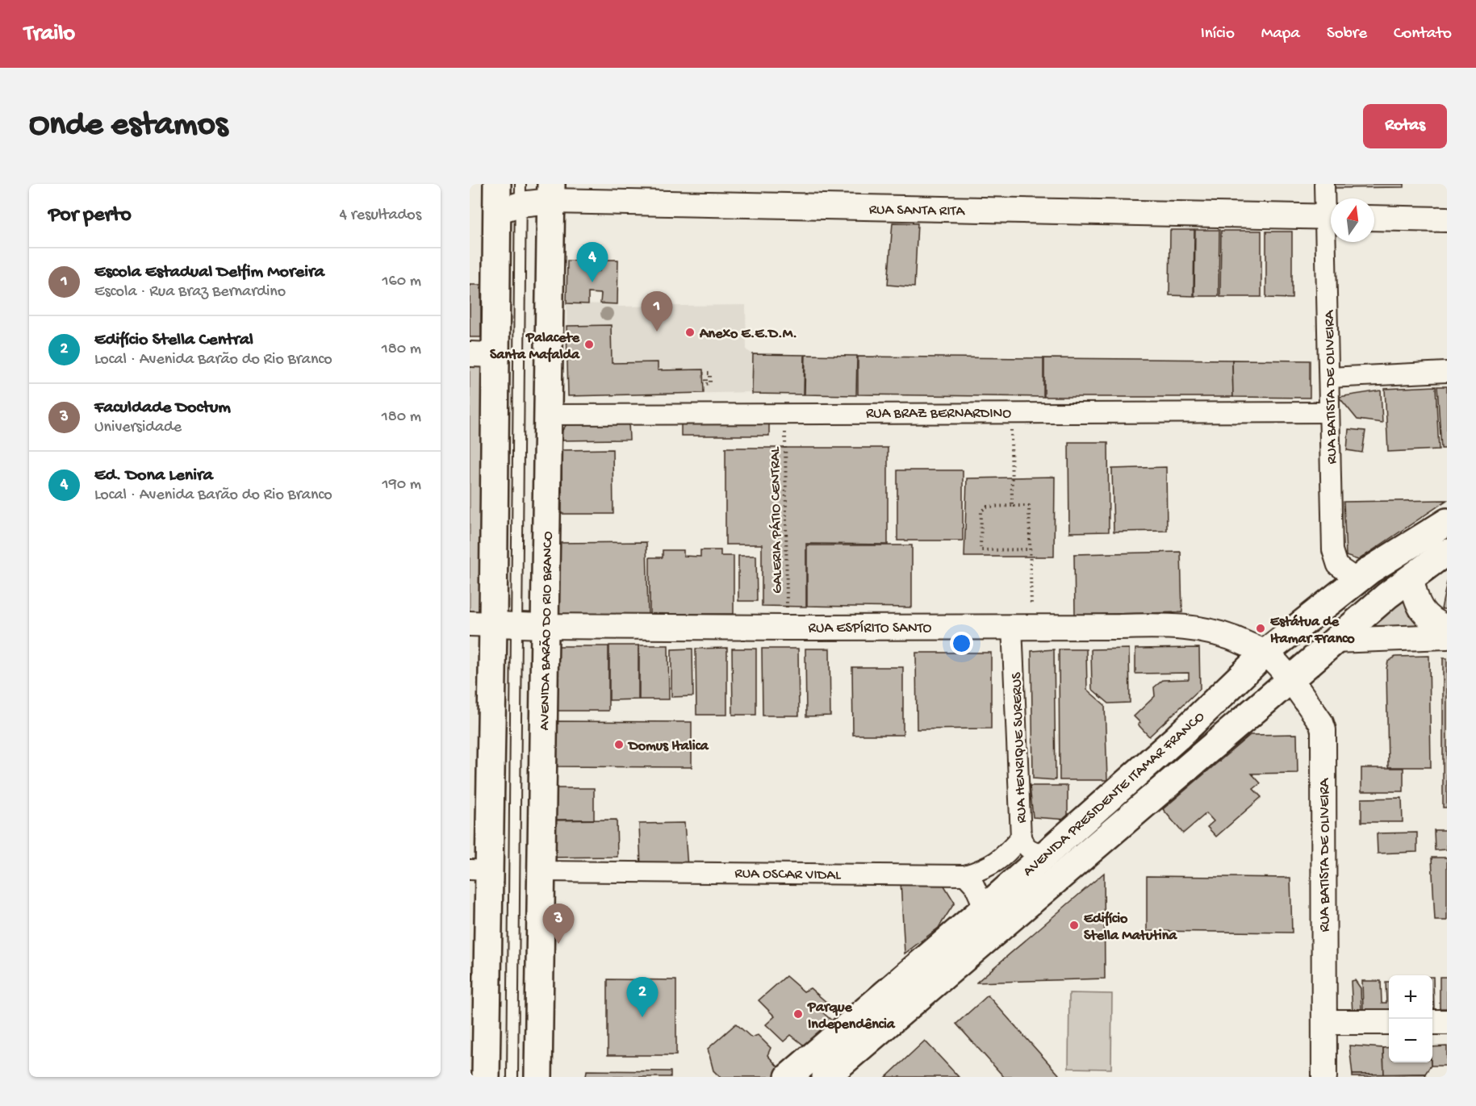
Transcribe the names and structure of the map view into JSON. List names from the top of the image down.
{
  "streets": {
    "main road": ["AVENIDA BARÃO DO RIO BRANCO", "AVENIDA PRESIDENTE ITAMAR FRANCO"],
    "street": [
      "RUA SANTA RITA",
      "RUA BATISTA DE OLIVEIRA",
      "RUA BRAZ BERNARDINO",
      "RUA ESPÍRITO SANTO",
      "RUA HENRIQUE SURERUS",
      "RUA OSCAR VIDAL"
    ],
    "path": ["GALERIA PÁTIO CENTRAL"]
  },
  "crossings": [
    ["RUA SANTA RITA", "AVENIDA BARÃO DO RIO BRANCO"],
    ["RUA BATISTA DE OLIVEIRA", "RUA BRAZ BERNARDINO"],
    ["RUA BATISTA DE OLIVEIRA", "RUA ESPÍRITO SANTO"],
    ["RUA BATISTA DE OLIVEIRA", "AVENIDA PRESIDENTE ITAMAR FRANCO"],
    ["RUA BRAZ BERNARDINO", "GALERIA PÁTIO CENTRAL"],
    ["RUA BRAZ BERNARDINO", "AVENIDA BARÃO DO RIO BRANCO"],
    ["GALERIA PÁTIO CENTRAL", "RUA ESPÍRITO SANTO"],
    ["RUA ESPÍRITO SANTO", "AVENIDA BARÃO DO RIO BRANCO"],
    ["RUA ESPÍRITO SANTO", "RUA HENRIQUE SURERUS"],
    ["RUA ESPÍRITO SANTO", "AVENIDA PRESIDENTE ITAMAR FRANCO"],
    ["AVENIDA BARÃO DO RIO BRANCO", "RUA OSCAR VIDAL"],
    ["RUA HENRIQUE SURERUS", "AVENIDA PRESIDENTE ITAMAR FRANCO"],
    ["RUA HENRIQUE SURERUS", "RUA OSCAR VIDAL"]
  ],
  "places": [
    "Anexo E.E.D.M.",
    "Palacete Santa Mafalda",
    "Estátua de Itamar Franco",
    "Domus Italica",
    "Edifício Stella Matutina",
    "Parque Independência"
  ],
  "north": "top",
  "page": {
    "header": "Trailo",
    "nav": [
      "Início",
      "Mapa",
      "Sobre",
      "Contato"
    ],
    "buttons": "Rotas",
    "title": "Onde estamos",
    "heading": ["Por perto", "4 resultados"],
    "pins": [
      "4",
      "1",
      "3",
      "2"
    ],
    "list": [
      {
        "mark": "1",
        "name": "Escola Estadual Delfim Moreira",
        "note": "Escola · Rua Braz Bernardino",
        "value": "160 m"
      },
      {
        "mark": "2",
        "name": "Edifício Stella Central",
        "note": "Local · Avenida Barão do Rio Branco",
        "value": "180 m"
      },
      {
        "mark": "3",
        "name": "Faculdade Doctum",
        "note": "Universidade",
        "value": "180 m"
      },
      {
        "mark": "4",
        "name": "Ed. Dona Lenira",
        "note": "Local · Avenida Barão do Rio Branco",
        "value": "190 m"
      }
    ],
    "map_buttons": ["+", "−"]
  }
}
